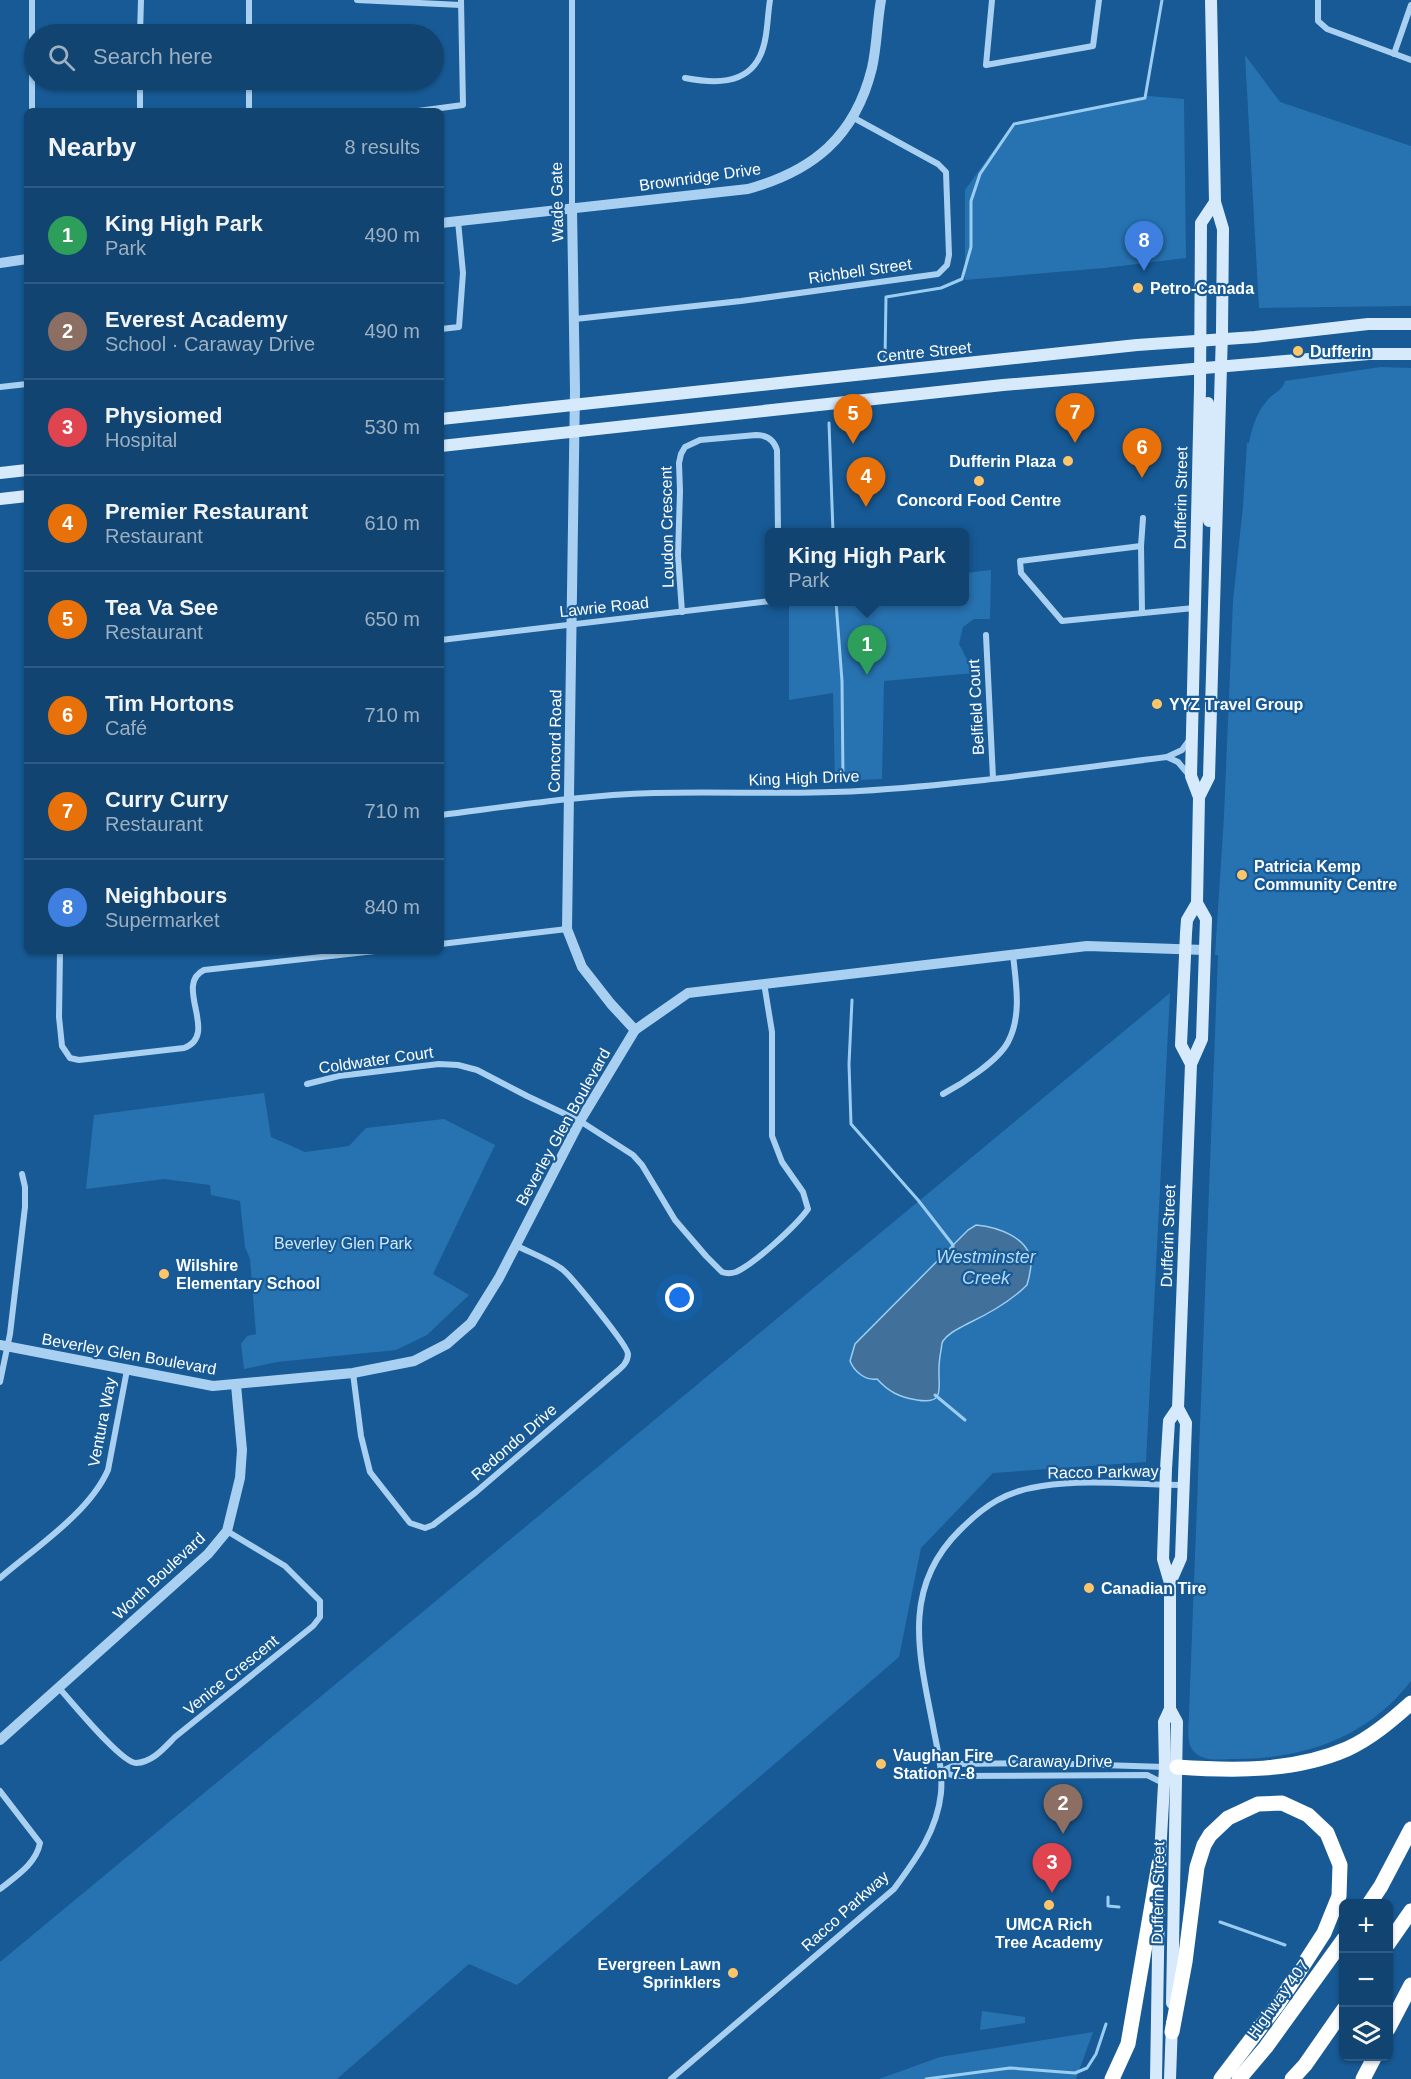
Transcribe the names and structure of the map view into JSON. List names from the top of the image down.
{
  "streets": {
    "highway": ["Highway 407"],
    "main road": ["Centre Street", "Dufferin Street"],
    "street": [
      "Brownridge Drive",
      "Wade Gate",
      "Richbell Street",
      "Loudon Crescent",
      "Lawrie Road",
      "Belfield Court",
      "Concord Road",
      "King High Drive",
      "Coldwater Court",
      "Beverley Glen Boulevard",
      "Ventura Way",
      "Redondo Drive",
      "Racco Parkway",
      "Worth Boulevard",
      "Venice Crescent",
      "Caraway Drive"
    ]
  },
  "crossings": [
    ["Brownridge Drive", "Wade Gate"],
    ["Brownridge Drive", "Richbell Street"],
    ["Wade Gate", "Richbell Street"],
    ["Wade Gate", "Centre Street"],
    ["Wade Gate", "Concord Road"],
    ["Centre Street", "Dufferin Street"],
    ["Dufferin Street", "Beverley Glen Boulevard"],
    ["Dufferin Street", "Racco Parkway"],
    ["Dufferin Street", "Caraway Drive"],
    ["Loudon Crescent", "Lawrie Road"],
    ["Lawrie Road", "Concord Road"],
    ["Belfield Court", "King High Drive"],
    ["Concord Road", "King High Drive"],
    ["Concord Road", "Beverley Glen Boulevard"],
    ["Coldwater Court", "Beverley Glen Boulevard"],
    ["Beverley Glen Boulevard", "Ventura Way"],
    ["Beverley Glen Boulevard", "Redondo Drive"],
    ["Beverley Glen Boulevard", "Worth Boulevard"],
    ["Racco Parkway", "Caraway Drive"],
    ["Worth Boulevard", "Venice Crescent"]
  ],
  "water": ["Westminster Creek"],
  "parks": ["Beverley Glen Park"],
  "places": [
    "Petro-Canada",
    "Dufferin",
    "Dufferin Plaza",
    "Concord Food Centre",
    "YYZ Travel Group",
    "Patricia Kemp Community Centre",
    "Wilshire Elementary School",
    "Canadian Tire",
    "Vaughan Fire Station 7-8",
    "UMCA Rich Tree Academy",
    "Evergreen Lawn Sprinklers"
  ],
  "page": {
    "search": "Search here",
    "heading": ["Nearby", "8 results"],
    "list": [
      {
        "mark": "1",
        "name": "King High Park",
        "note": "Park",
        "value": "490 m"
      },
      {
        "mark": "2",
        "name": "Everest Academy",
        "note": "School · Caraway Drive",
        "value": "490 m"
      },
      {
        "mark": "3",
        "name": "Physiomed",
        "note": "Hospital",
        "value": "530 m"
      },
      {
        "mark": "4",
        "name": "Premier Restaurant",
        "note": "Restaurant",
        "value": "610 m"
      },
      {
        "mark": "5",
        "name": "Tea Va See",
        "note": "Restaurant",
        "value": "650 m"
      },
      {
        "mark": "6",
        "name": "Tim Hortons",
        "note": "Café",
        "value": "710 m"
      },
      {
        "mark": "7",
        "name": "Curry Curry",
        "note": "Restaurant",
        "value": "710 m"
      },
      {
        "mark": "8",
        "name": "Neighbours",
        "note": "Supermarket",
        "value": "840 m"
      }
    ],
    "pins": [
      "8",
      "7",
      "5",
      "6",
      "4",
      "1",
      "2",
      "3"
    ],
    "popup": ["King High Park", "Park"],
    "map_buttons": ["+", "−"]
  }
}
